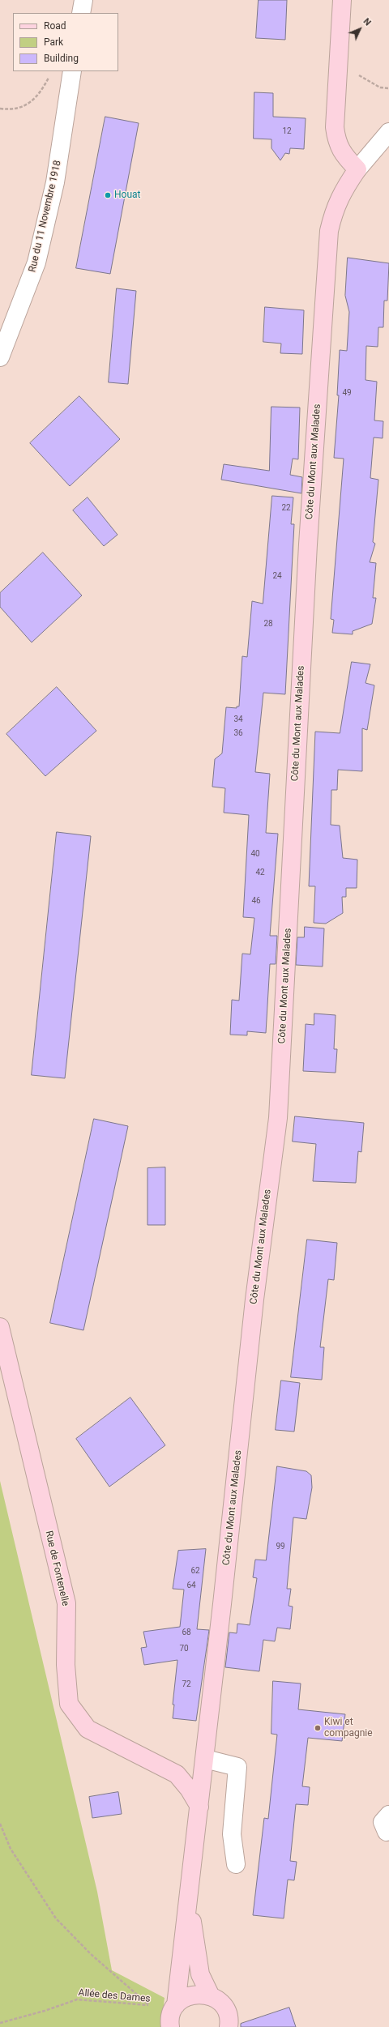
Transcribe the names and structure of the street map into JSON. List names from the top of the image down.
{
  "streets": {
    "street": ["Rue du 11 Novembre 1918", "Côte du Mont aux Malades", "Rue de Fontenelle"],
    "path": ["Allée des Dames"]
  },
  "crossings": [
    ["Côte du Mont aux Malades", "Rue de Fontenelle"]
  ],
  "places": ["Houat", "Kiwi et compagnie"],
  "house_numbers": [
    "12",
    "49",
    "22",
    "24",
    "28",
    "34",
    "36",
    "40",
    "42",
    "46",
    "99",
    "62",
    "64",
    "68",
    "70",
    "72"
  ],
  "legend": ["Road", "Park", "Building"],
  "north": "top right"
}
